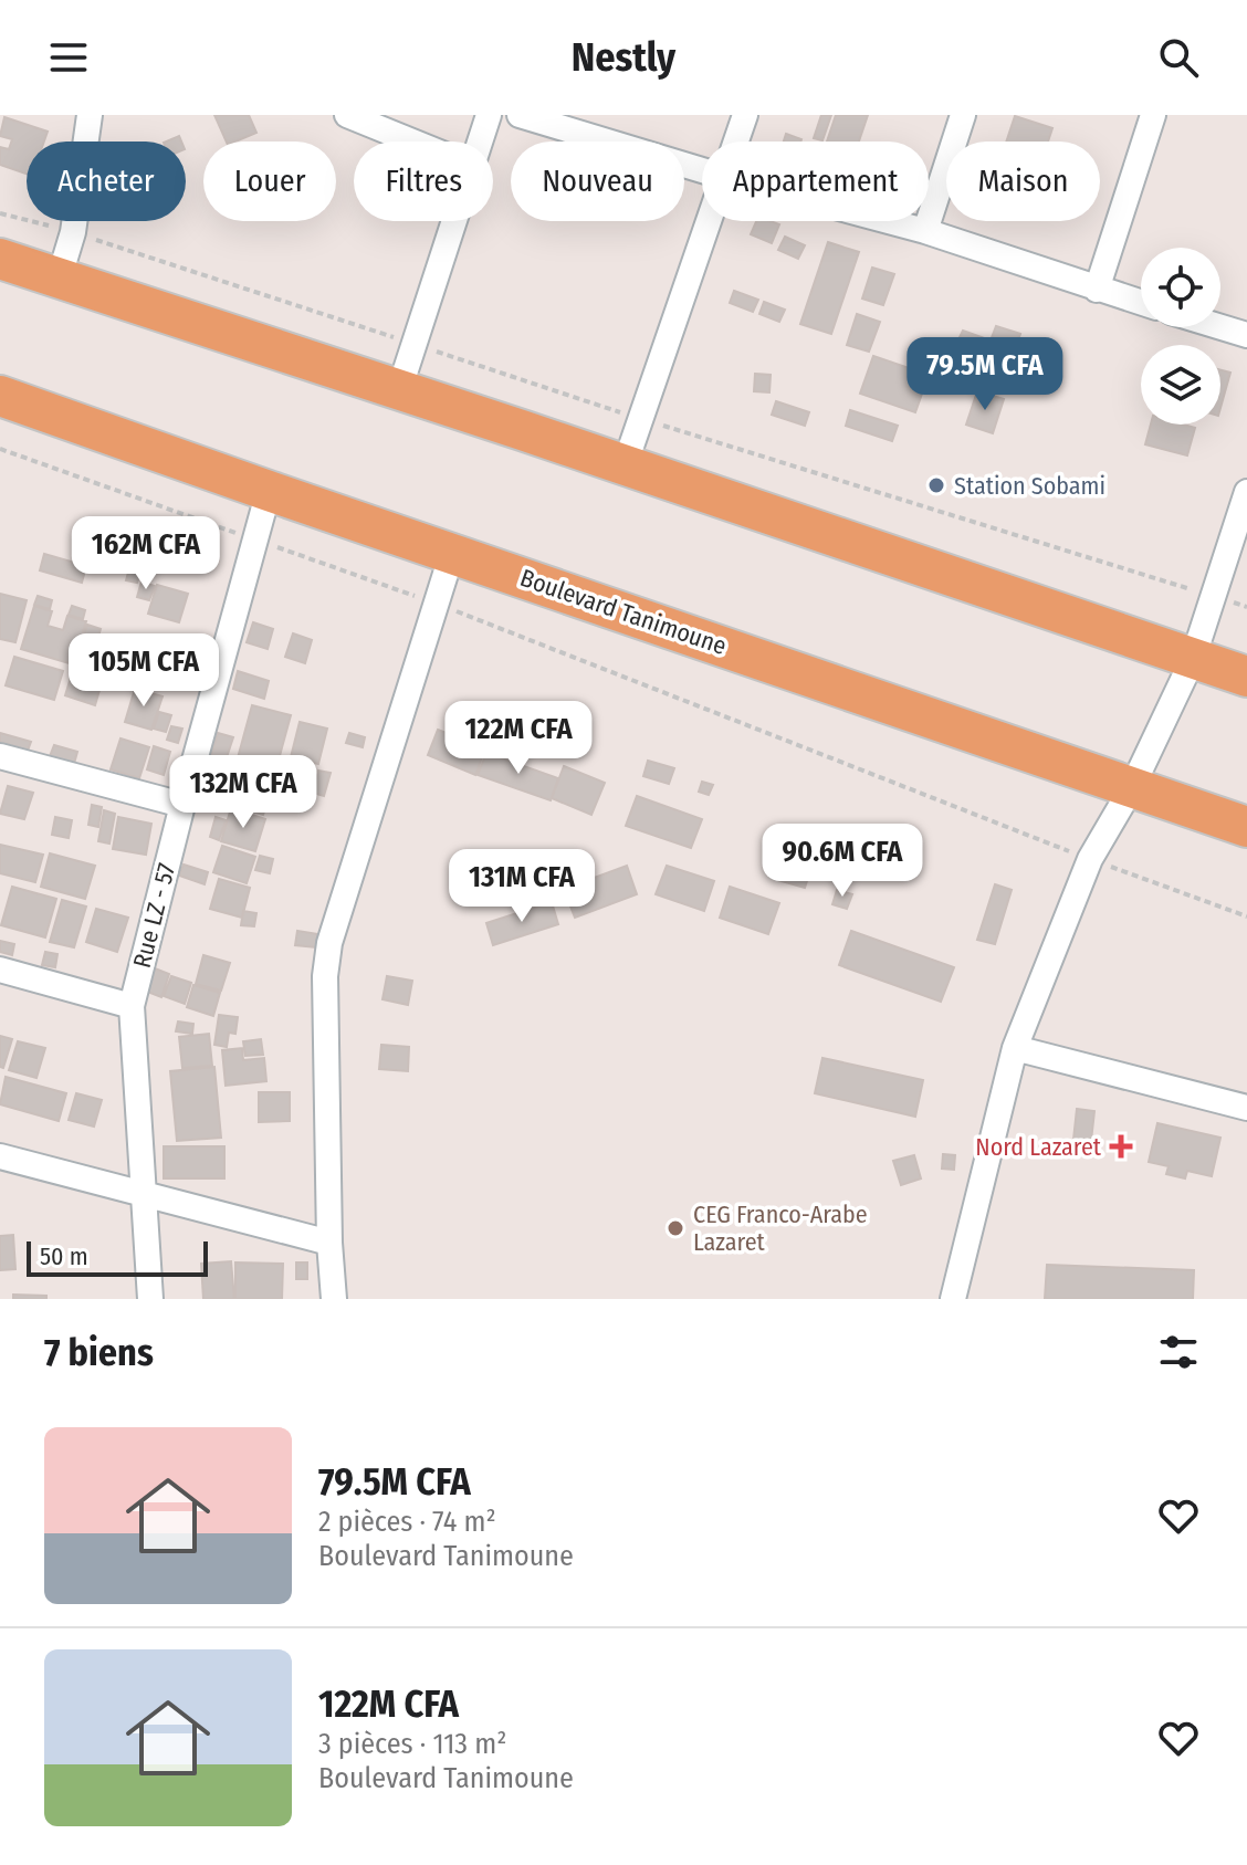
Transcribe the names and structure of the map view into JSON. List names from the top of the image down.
{
  "streets": {
    "main road": ["Boulevard Tanimoune"],
    "street": ["Rue LZ - 57"]
  },
  "crossings": [
    ["Boulevard Tanimoune", "Rue LZ - 57"]
  ],
  "places": {
    "other": ["Station Sobami", "CEG Franco-Arabe Lazaret"],
    "health": ["Nord Lazaret"]
  },
  "scale_bar": "50 m",
  "page": {
    "header": "Nestly",
    "chip": [
      "Acheter",
      "Louer",
      "Filtres",
      "Nouveau",
      "Appartement",
      "Maison"
    ],
    "price": [
      "79.5M CFA",
      "162M CFA",
      "105M CFA",
      "122M CFA",
      "132M CFA",
      "90.6M CFA",
      "131M CFA"
    ],
    "scale": "50 m",
    "heading": "7 biens",
    "list": [
      {
        "name": "79.5M CFA",
        "note": "2 pièces · 74 m² · Boulevard Tanimoune"
      },
      {
        "name": "122M CFA",
        "note": "3 pièces · 113 m² · Boulevard Tanimoune"
      }
    ]
  }
}
